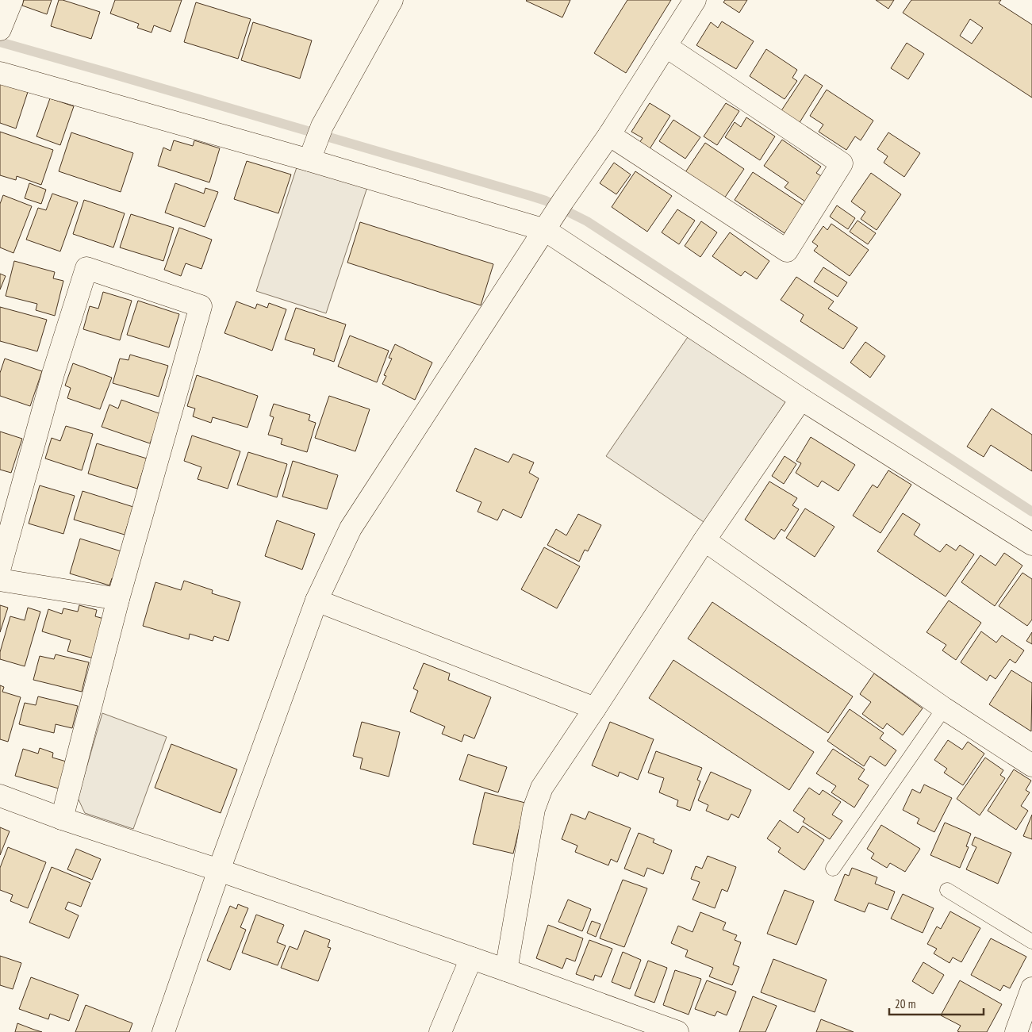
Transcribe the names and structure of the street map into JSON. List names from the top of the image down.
{
  "scale_bar": "20 m"
}
